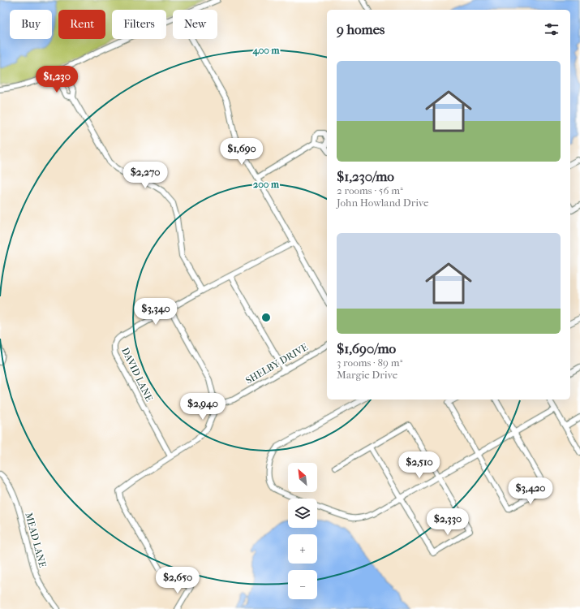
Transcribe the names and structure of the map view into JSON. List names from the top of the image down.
{
  "streets": {
    "street": ["SHELBY DRIVE", "DAVID LANE", "MEAD LANE"]
  },
  "north": "top left",
  "page": {
    "chip": [
      "Buy",
      "Rent",
      "Filters",
      "New"
    ],
    "heading": "9 homes",
    "list": [
      {
        "name": "$1,230/mo",
        "note": "2 rooms · 56 m² · John Howland Drive"
      },
      {
        "name": "$1,690/mo",
        "note": "3 rooms · 89 m² · Margie Drive"
      }
    ],
    "price": [
      "$1,230",
      "$1,690",
      "$2,270",
      "$3,340",
      "$2,940",
      "$2,510",
      "$3,420",
      "$2,330",
      "$2,650"
    ],
    "map_buttons": ["+", "−"]
  },
  "rings": ["400 m", "200 m"]
}
